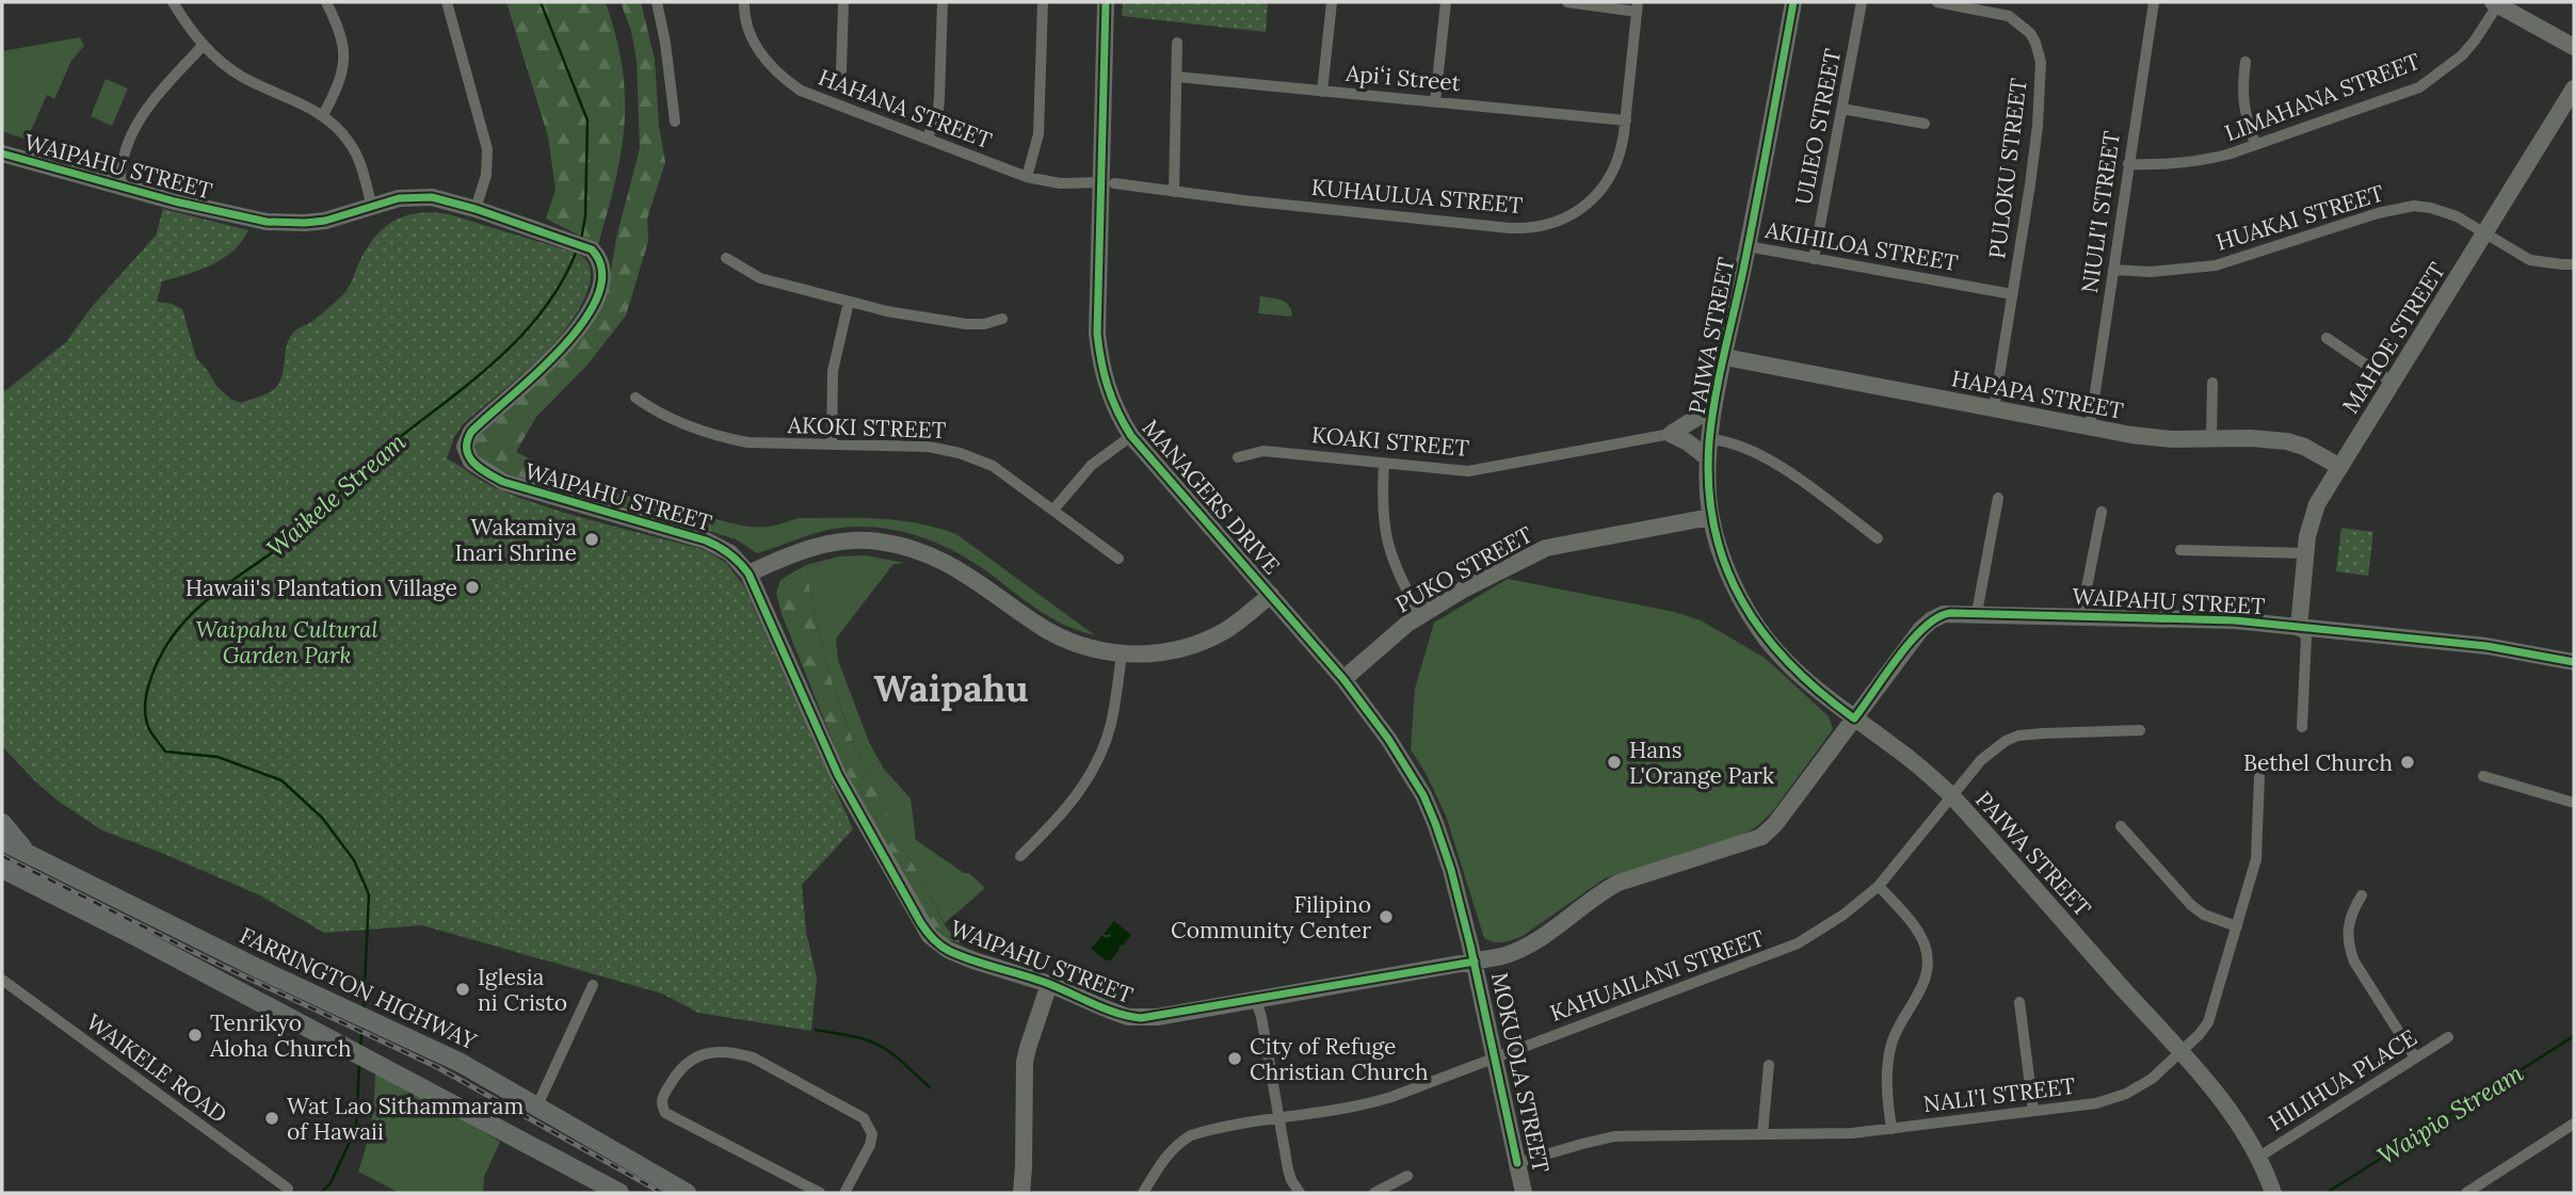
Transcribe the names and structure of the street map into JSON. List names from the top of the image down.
{
  "streets": {
    "main road": ["FARRINGTON HIGHWAY"],
    "street": [
      "Apiʻi Street",
      "LIMAHANA STREET",
      "HAHANA STREET",
      "ULIEO STREET",
      "WAIPAHU STREET",
      "PULOKU STREET",
      "KUHAULUA STREET",
      "NIULI'I STREET",
      "HUAKAI STREET",
      "AKIHILOA STREET",
      "PAIWA STREET",
      "MAHOE STREET",
      "HAPAPA STREET",
      "AKOKI STREET",
      "KOAKI STREET",
      "MANAGERS DRIVE",
      "PUKO STREET",
      "KAHUAILANI STREET",
      "WAIKELE ROAD",
      "MOKUOLA STREET",
      "HILIHUA PLACE",
      "NALI'I STREET"
    ]
  },
  "crossings": [
    ["Apiʻi Street", "KUHAULUA STREET"],
    ["LIMAHANA STREET", "NIULI'I STREET"],
    ["HAHANA STREET", "KUHAULUA STREET"],
    ["HAHANA STREET", "MANAGERS DRIVE"],
    ["ULIEO STREET", "AKIHILOA STREET"],
    ["WAIPAHU STREET", "PAIWA STREET"],
    ["WAIPAHU STREET", "MAHOE STREET"],
    ["WAIPAHU STREET", "MANAGERS DRIVE"],
    ["WAIPAHU STREET", "MOKUOLA STREET"],
    ["PULOKU STREET", "AKIHILOA STREET"],
    ["PULOKU STREET", "HAPAPA STREET"],
    ["KUHAULUA STREET", "MANAGERS DRIVE"],
    ["NIULI'I STREET", "HUAKAI STREET"],
    ["NIULI'I STREET", "HAPAPA STREET"],
    ["HUAKAI STREET", "MAHOE STREET"],
    ["AKIHILOA STREET", "PAIWA STREET"],
    ["PAIWA STREET", "HAPAPA STREET"],
    ["PAIWA STREET", "PUKO STREET"],
    ["PAIWA STREET", "KAHUAILANI STREET"],
    ["PAIWA STREET", "HILIHUA PLACE"],
    ["PAIWA STREET", "NALI'I STREET"],
    ["MAHOE STREET", "HAPAPA STREET"],
    ["MANAGERS DRIVE", "PUKO STREET"],
    ["MANAGERS DRIVE", "MOKUOLA STREET"],
    ["KAHUAILANI STREET", "MOKUOLA STREET"],
    ["MOKUOLA STREET", "NALI'I STREET"]
  ],
  "districts": ["Waipahu"],
  "water": ["Waikele Stream", "Waipio Stream"],
  "parks": ["Waipahu Cultural Garden Park"],
  "places": [
    "Wakamiya Inari Shrine",
    "Hawaii's Plantation Village",
    "Hans L'Orange Park",
    "Bethel Church",
    "Filipino Community Center",
    "Iglesia ni Cristo",
    "Tenrikyo Aloha Church",
    "City of Refuge Christian Church",
    "Wat Lao Sithammaram of Hawaii"
  ]
}
